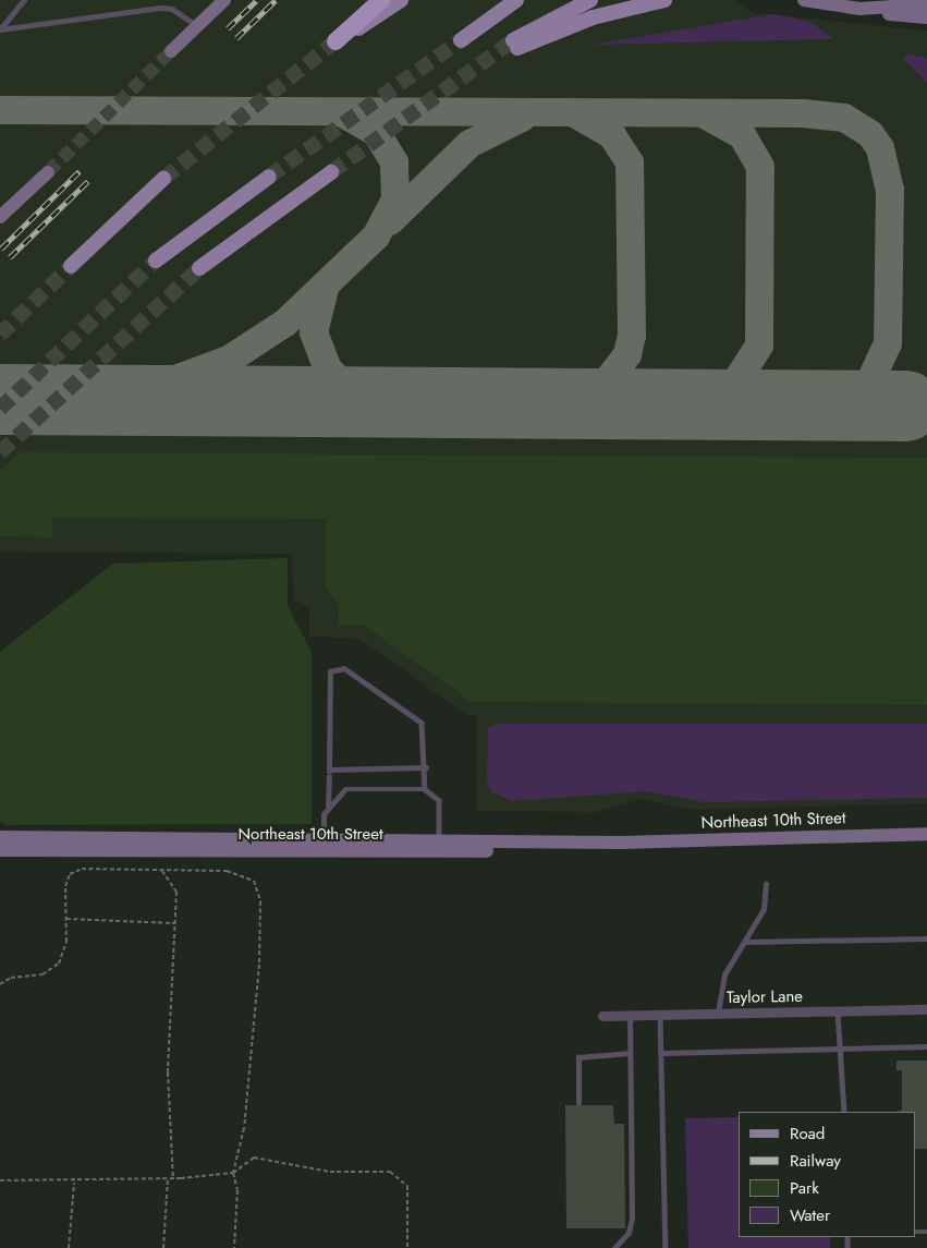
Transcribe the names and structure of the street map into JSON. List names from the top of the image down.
{
  "streets": {
    "street": ["Northeast 10th Street", "Taylor Lane"]
  },
  "legend": [
    "Road",
    "Railway",
    "Park",
    "Water"
  ]
}
